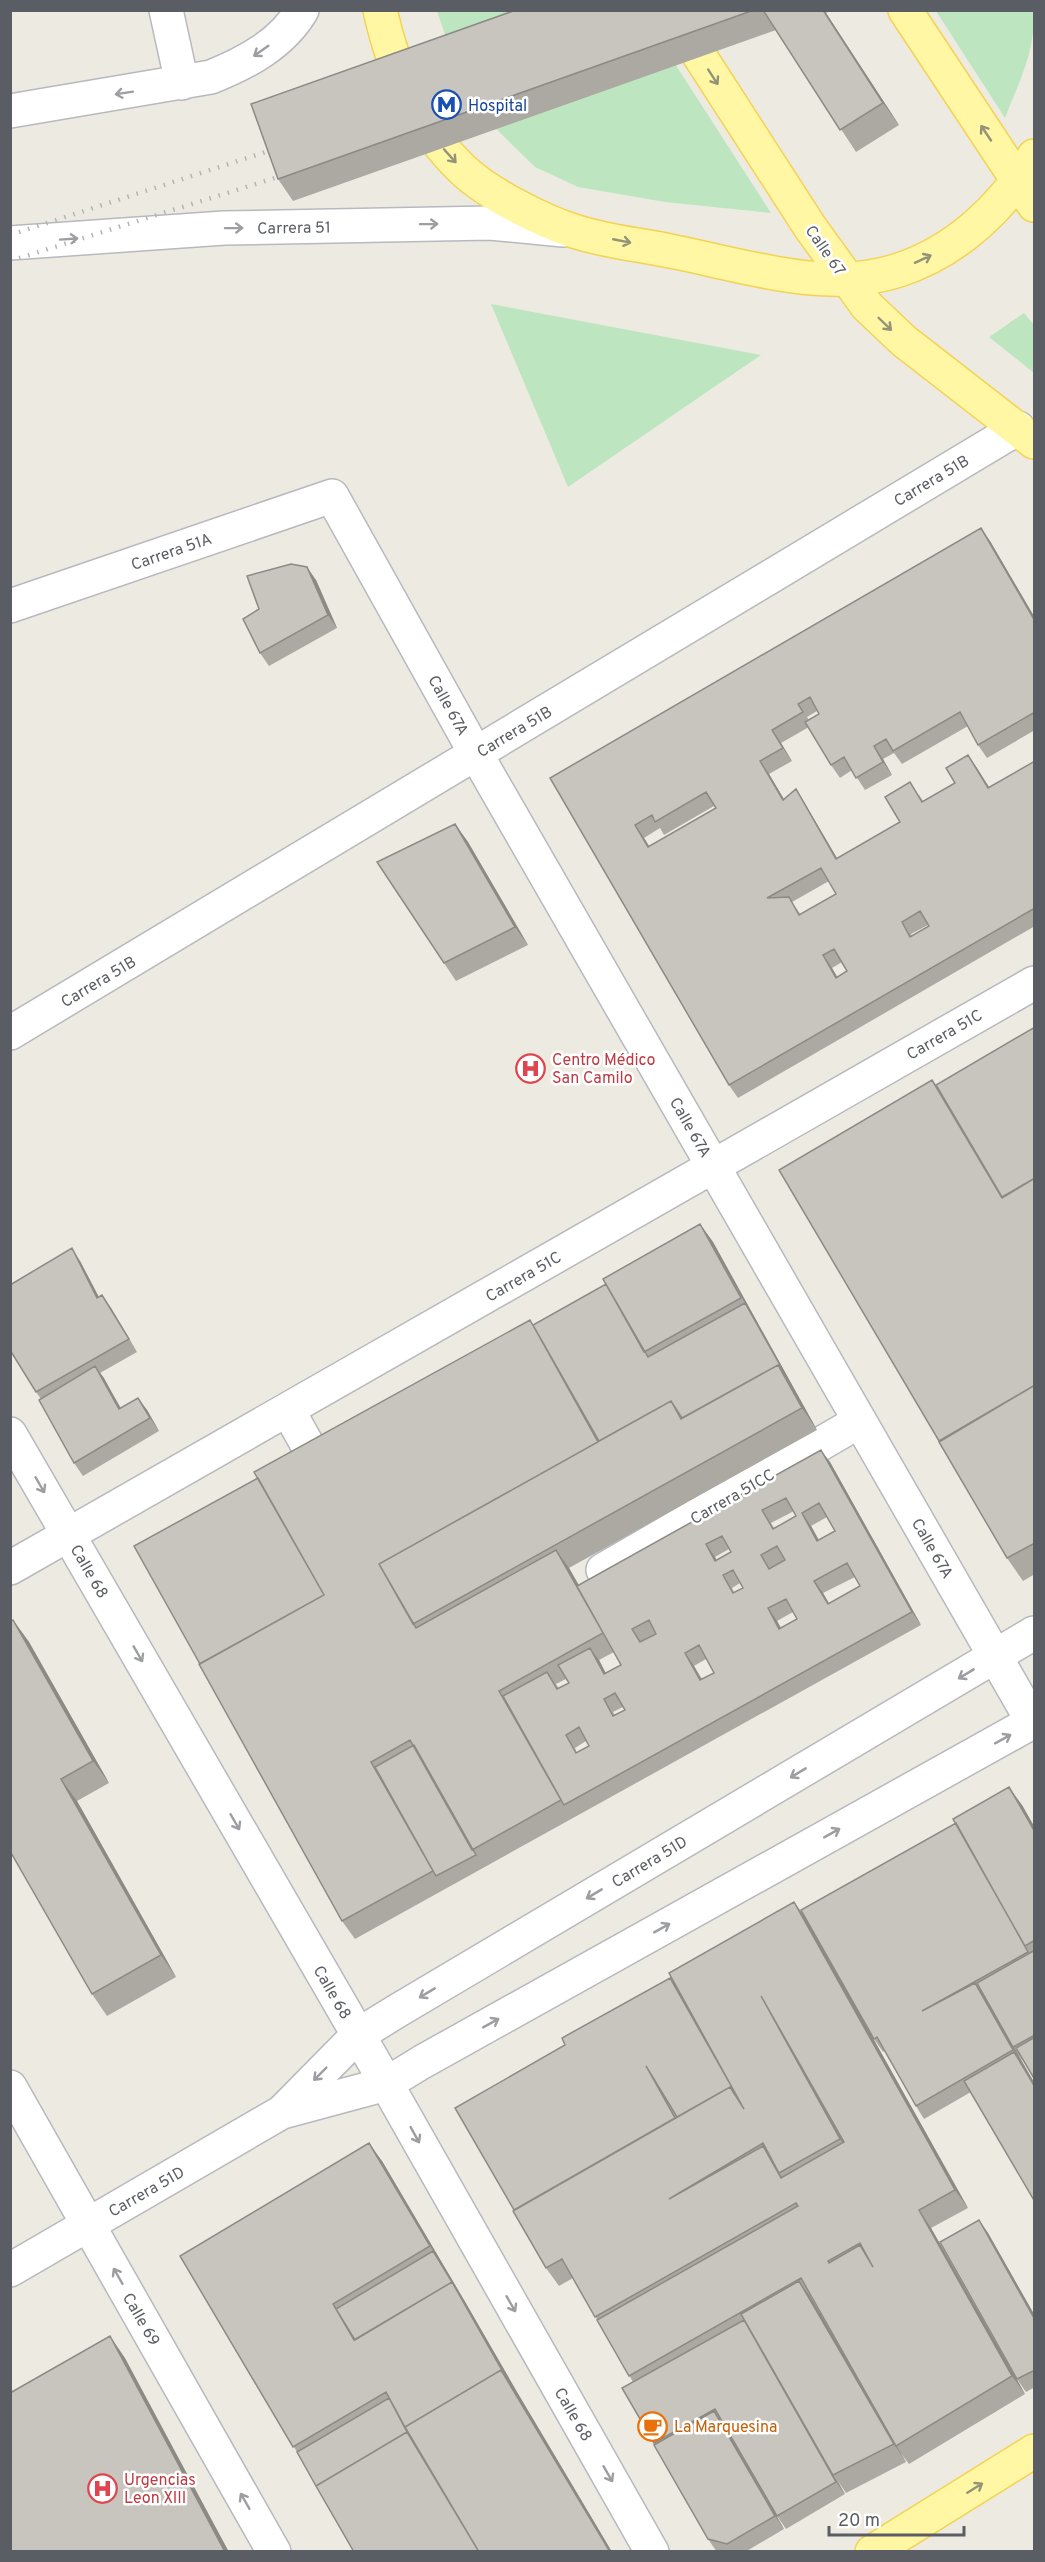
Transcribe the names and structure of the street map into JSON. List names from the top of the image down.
{
  "streets": {
    "main road": ["Calle 67"],
    "street": [
      "Carrera 51",
      "Carrera 51B",
      "Carrera 51A",
      "Calle 67A",
      "Carrera 51C",
      "Carrera 51CC",
      "Calle 68",
      "Carrera 51D",
      "Calle 69"
    ]
  },
  "crossings": [
    ["Calle 67", "Carrera 51B"],
    ["Carrera 51B", "Calle 67A"],
    ["Carrera 51A", "Calle 67A"],
    ["Calle 67A", "Carrera 51C"],
    ["Calle 67A", "Carrera 51CC"],
    ["Calle 67A", "Carrera 51D"],
    ["Carrera 51C", "Calle 68"],
    ["Calle 68", "Carrera 51D"],
    ["Carrera 51D", "Calle 69"]
  ],
  "one_way": ["Calle 68", "Calle 69"],
  "places": {
    "metro station": ["Hospital"],
    "hospital": ["Centro Médico San Camilo", "Urgencias Leon XIII"],
    "cafe": ["La Marquesina"]
  },
  "scale_bar": "20 m"
}
